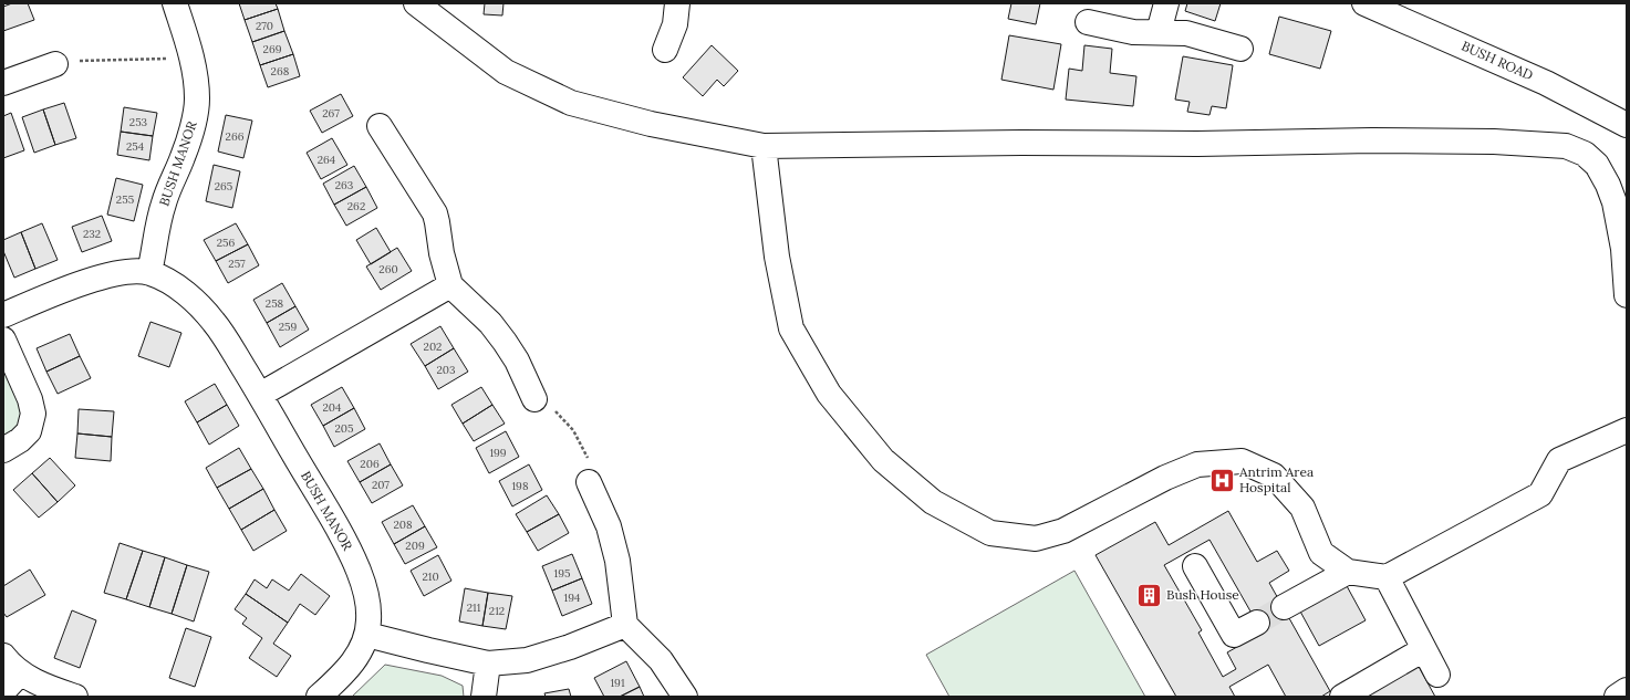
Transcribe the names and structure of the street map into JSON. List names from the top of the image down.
{
  "streets": {
    "street": ["BUSH ROAD", "BUSH MANOR"]
  },
  "places": {
    "hospital": ["Antrim Area Hospital"],
    "building": ["Bush House"]
  },
  "house_numbers": [
    "270",
    "269",
    "268",
    "267",
    "253",
    "266",
    "254",
    "264",
    "263",
    "265",
    "255",
    "262",
    "232",
    "256",
    "257",
    "260",
    "258",
    "259",
    "202",
    "203",
    "204",
    "205",
    "199",
    "206",
    "207",
    "198",
    "208",
    "209",
    "195",
    "210",
    "194",
    "211",
    "212",
    "191"
  ]
}
